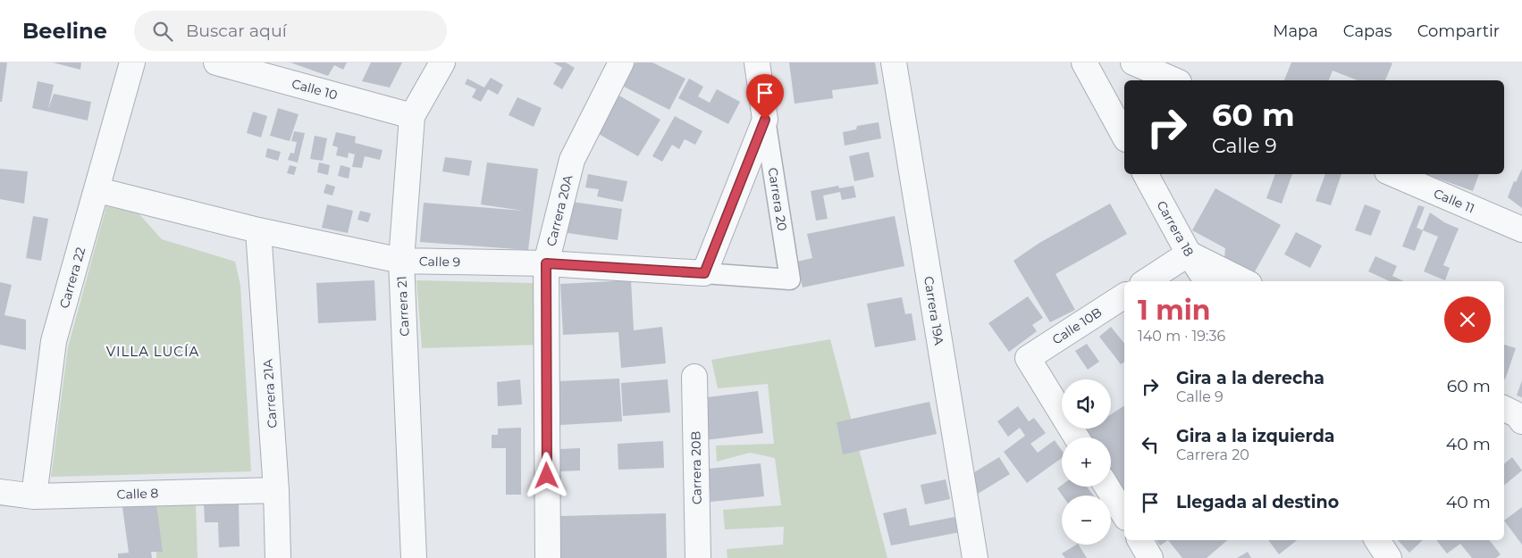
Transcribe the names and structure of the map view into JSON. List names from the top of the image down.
{
  "streets": {
    "street": [
      "Calle 10",
      "Carrera 20",
      "Calle 11",
      "Carrera 20A",
      "Carrera 18",
      "Calle 9",
      "Carrera 22",
      "Carrera 21",
      "Carrera 19A",
      "Calle 10B",
      "Carrera 21A",
      "Carrera 20B",
      "Calle 8"
    ]
  },
  "crossings": [
    ["Calle 10", "Carrera 21"],
    ["Carrera 20", "Calle 9"],
    ["Carrera 20A", "Calle 9"],
    ["Calle 9", "Carrera 22"],
    ["Calle 9", "Carrera 21"],
    ["Calle 9", "Carrera 21A"],
    ["Carrera 22", "Calle 8"],
    ["Carrera 21A", "Calle 8"]
  ],
  "districts": ["VILLA LUCÍA"],
  "page": {
    "header": "Beeline",
    "search": "Buscar aquí",
    "nav": ["Mapa", "Capas", "Compartir"],
    "turn": ["60 m", "Calle 9"],
    "heading": ["1 min", "140 m · 19:36"],
    "list": [
      {
        "name": "Gira a la derecha",
        "note": "Calle 9",
        "value": "60 m"
      },
      {
        "name": "Gira a la izquierda",
        "note": "Carrera 20",
        "value": "40 m"
      },
      {
        "name": "Llegada al destino",
        "value": "40 m"
      }
    ],
    "map_buttons": ["+", "−"]
  }
}
